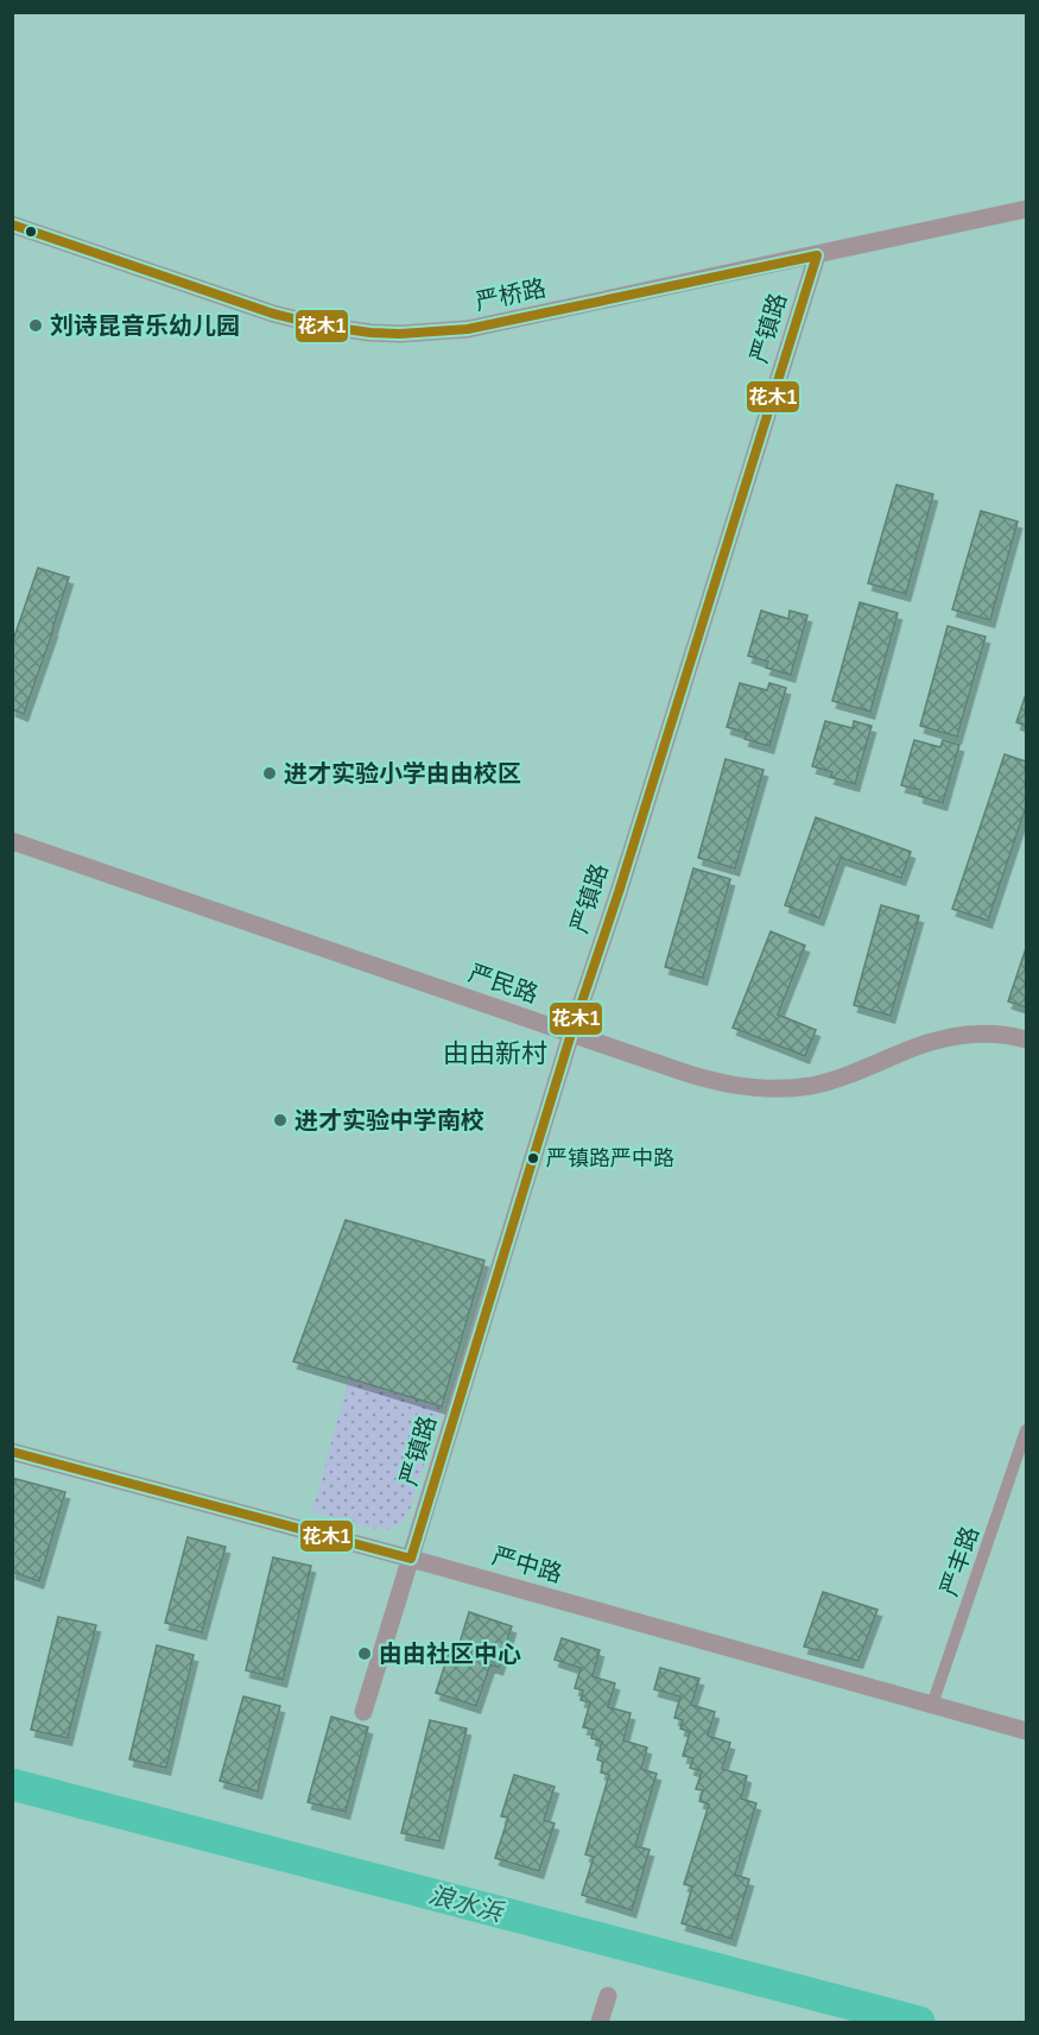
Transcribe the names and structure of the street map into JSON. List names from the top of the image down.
{
  "streets": {
    "street": [
      "严桥路",
      "严镇路",
      "严民路",
      "严丰路",
      "严中路"
    ]
  },
  "crossings": [
    ["严桥路", "严镇路"],
    ["严镇路", "严民路"],
    ["严镇路", "严中路"],
    ["严丰路", "严中路"]
  ],
  "districts": ["由由新村"],
  "water": ["浪水浜"],
  "places": [
    "刘诗昆音乐幼儿园",
    "进才实验小学由由校区",
    "进才实验中学南校",
    "严镇路严中路",
    "由由社区中心"
  ],
  "lines": ["transit line 花木1"]
}
